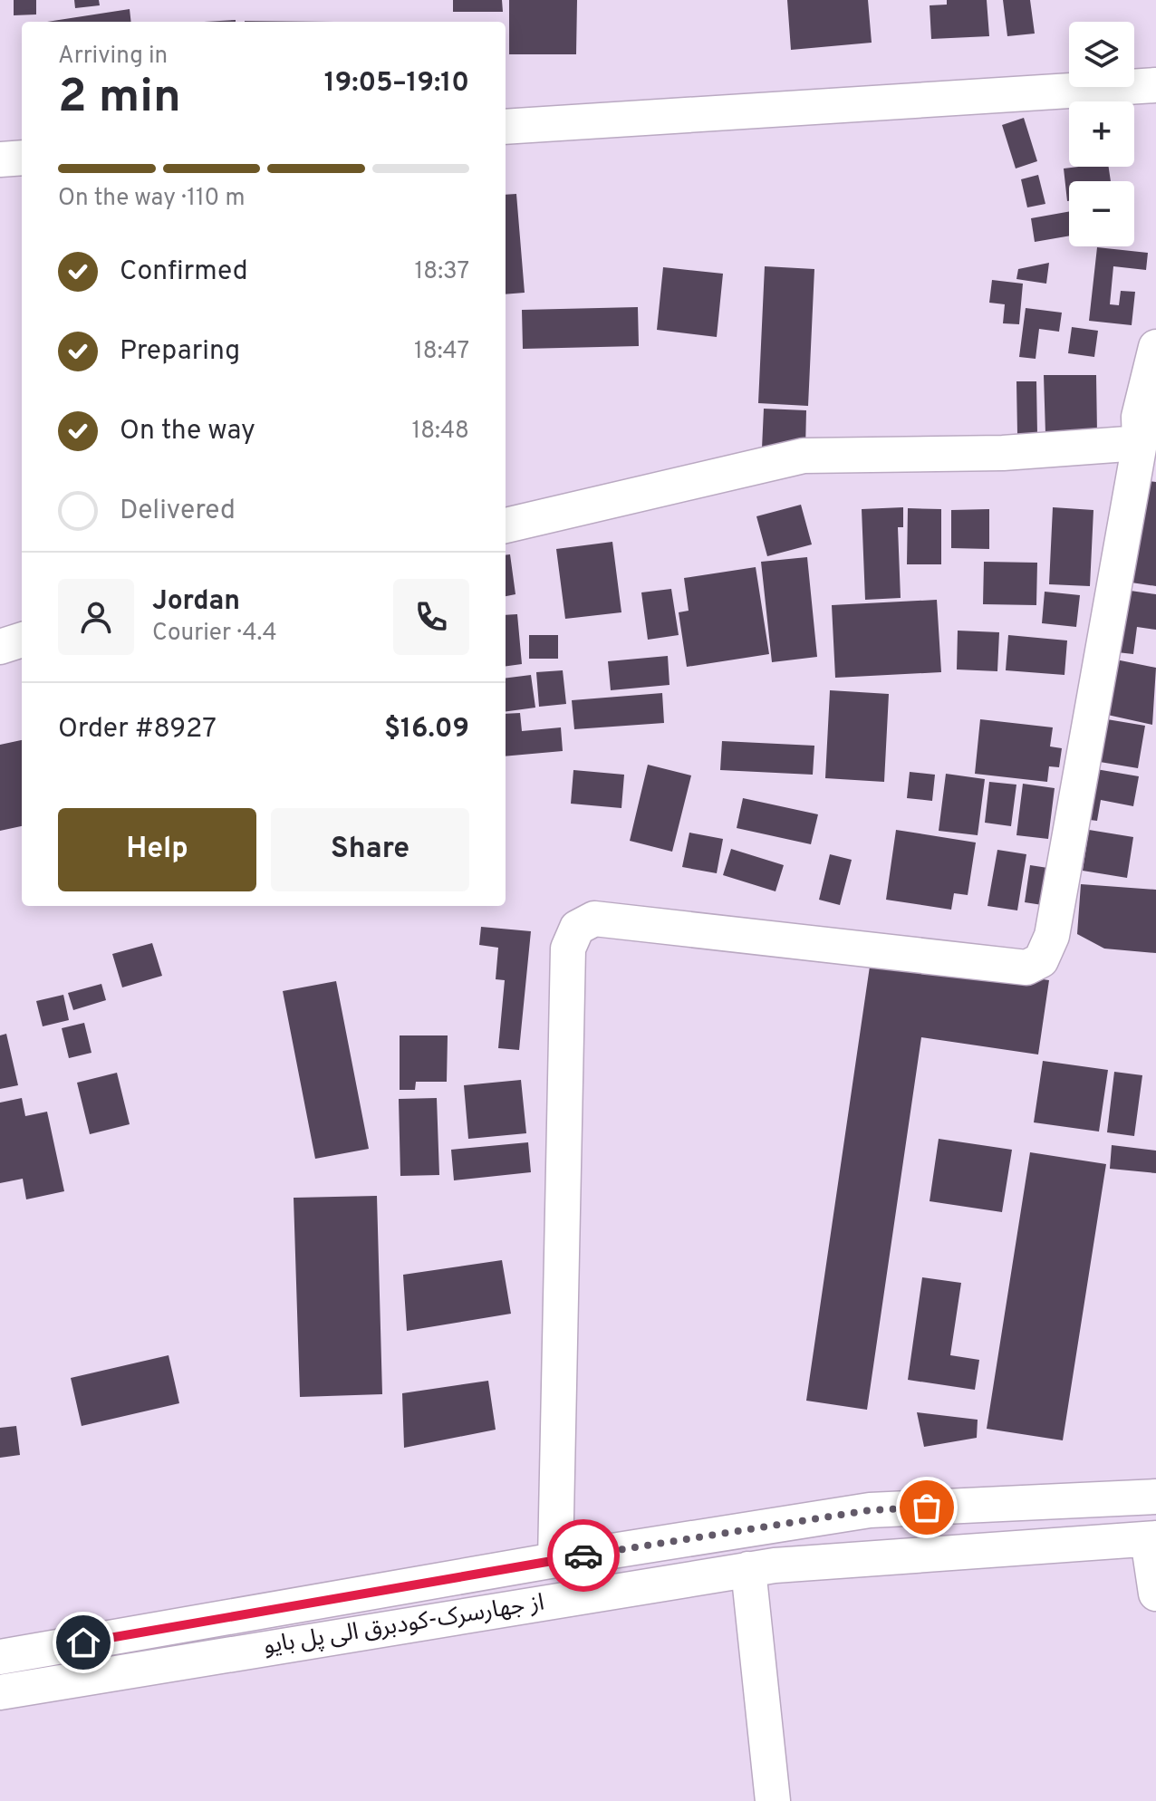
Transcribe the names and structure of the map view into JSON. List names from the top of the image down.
{
  "streets": {
    "street": ["از جهارسرک-کودبرق الی پل بایو"]
  },
  "page": {
    "map_buttons": ["+", "−"],
    "heading": ["2 min", "Arriving in", "19:05–19:10"],
    "panel": [
      "Jordan",
      "Courier · 4.4",
      "Order #8927",
      "$16.09"
    ],
    "bar": "On the way · 110 m",
    "list": [
      ["Confirmed", "18:37"],
      ["Preparing", "18:47"],
      ["On the way", "18:48"],
      "Delivered"
    ],
    "buttons": ["Help", "Share"]
  }
}
